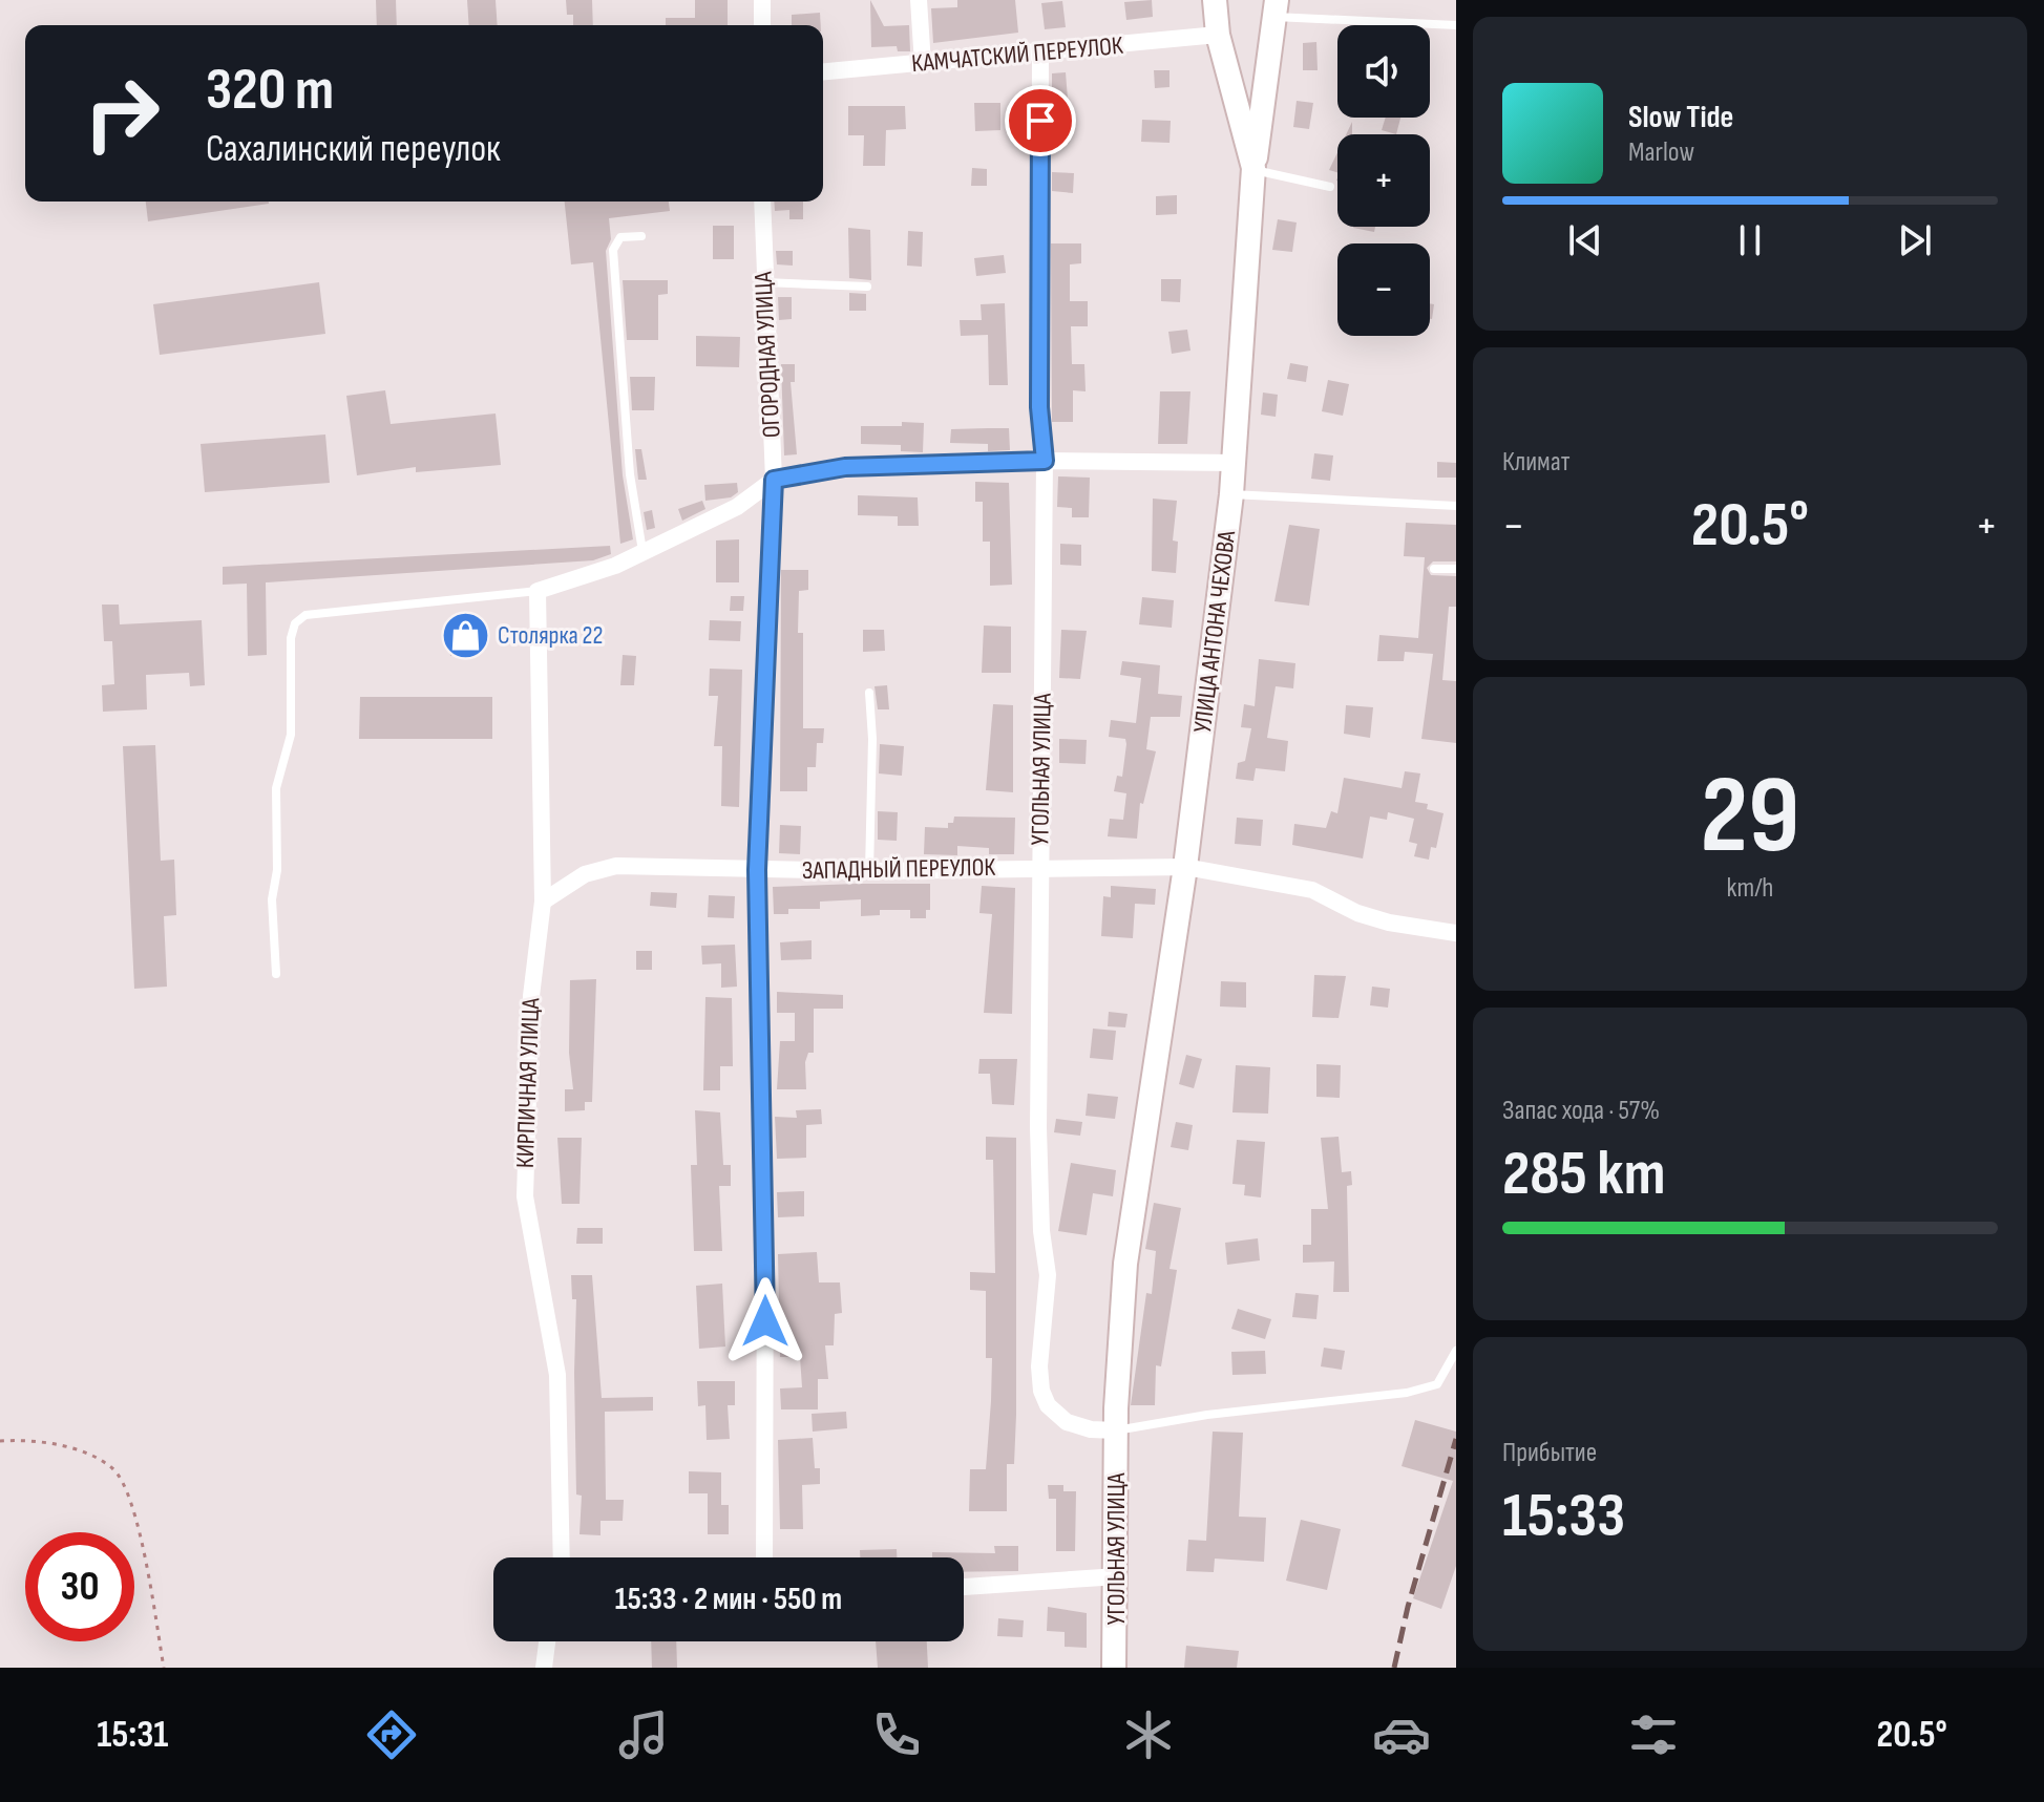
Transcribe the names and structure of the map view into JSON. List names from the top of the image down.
{
  "streets": {
    "street": [
      "КАМЧАТСКИЙ ПЕРЕУЛОК",
      "ОГОРОДНАЯ УЛИЦА",
      "УЛИЦА АНТОНА ЧЕХОВА",
      "УГОЛЬНАЯ УЛИЦА",
      "ЗАПАДНЫЙ ПЕРЕУЛОК",
      "КИРПИЧНАЯ УЛИЦА"
    ]
  },
  "crossings": [
    ["КАМЧАТСКИЙ ПЕРЕУЛОК", "УЛИЦА АНТОНА ЧЕХОВА"],
    ["КАМЧАТСКИЙ ПЕРЕУЛОК", "УГОЛЬНАЯ УЛИЦА"],
    ["ОГОРОДНАЯ УЛИЦА", "ЗАПАДНЫЙ ПЕРЕУЛОК"],
    ["УЛИЦА АНТОНА ЧЕХОВА", "УГОЛЬНАЯ УЛИЦА"],
    ["УЛИЦА АНТОНА ЧЕХОВА", "ЗАПАДНЫЙ ПЕРЕУЛОК"],
    ["УГОЛЬНАЯ УЛИЦА", "ЗАПАДНЫЙ ПЕРЕУЛОК"],
    ["ЗАПАДНЫЙ ПЕРЕУЛОК", "КИРПИЧНАЯ УЛИЦА"]
  ],
  "places": {
    "shop": ["Столярка 22"]
  },
  "page": {
    "map_buttons": ["+", "−"],
    "turn": ["320 m", "Сахалинский переулок"],
    "song": ["Slow Tide", "Marlow"],
    "tile": [
      "Климат",
      ["29", "km/h"],
      ["Запас хода · 57%", "285 km"],
      ["Прибытие", "15:33"]
    ],
    "heat": ["−", "20.5°", "+"],
    "limit": "30",
    "trip": "15:33 · 2 мин · 550 m",
    "tabs": ["15:31", "20.5°"]
  }
}
